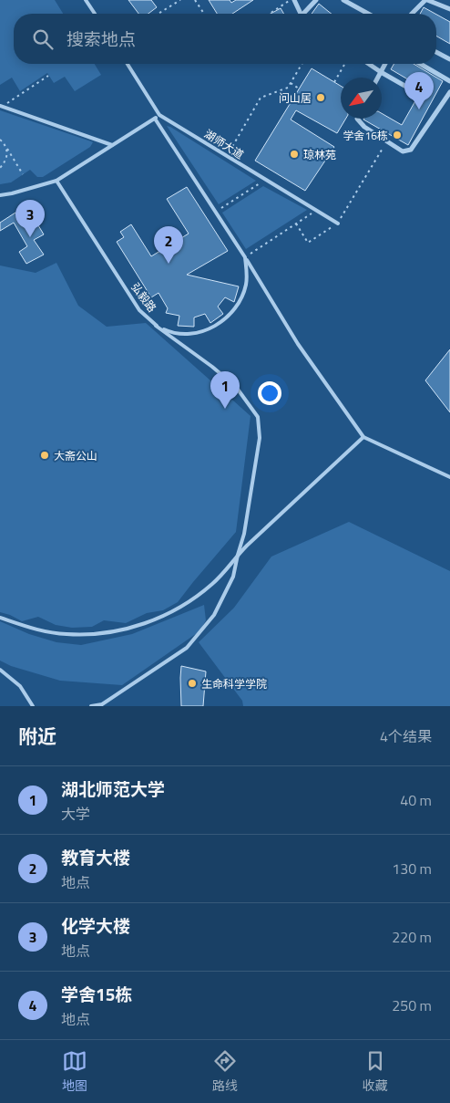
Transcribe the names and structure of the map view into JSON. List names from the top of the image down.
{
  "streets": {
    "lane": ["湖师大道", "弘毅路"]
  },
  "places": [
    "问山居",
    "学舍16栋",
    "琼林苑",
    "大斋公山",
    "生命科学学院"
  ],
  "north": "bottom left",
  "page": {
    "search": "搜索地点",
    "pins": [
      "4",
      "3",
      "2",
      "1"
    ],
    "heading": ["附近", "4个结果"],
    "list": [
      {
        "mark": "1",
        "name": "湖北师范大学",
        "note": "大学",
        "value": "40 m"
      },
      {
        "mark": "2",
        "name": "教育大楼",
        "note": "地点",
        "value": "130 m"
      },
      {
        "mark": "3",
        "name": "化学大楼",
        "note": "地点",
        "value": "220 m"
      },
      {
        "mark": "4",
        "name": "学舍15栋",
        "note": "地点",
        "value": "250 m"
      }
    ],
    "nav": ["地图", "路线", "收藏"]
  }
}
